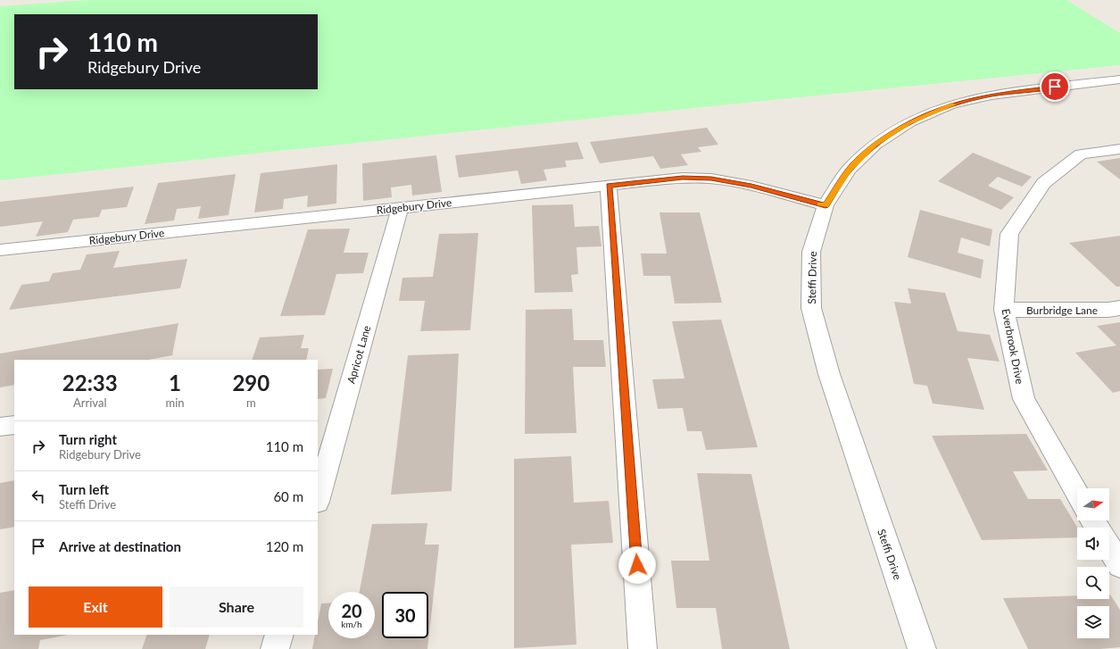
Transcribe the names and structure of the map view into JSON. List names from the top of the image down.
{
  "streets": {
    "street": [
      "Ridgebury Drive",
      "Steffi Drive",
      "Burbridge Lane",
      "Everbrook Drive",
      "Apricot Lane"
    ]
  },
  "crossings": [
    ["Ridgebury Drive", "Steffi Drive"],
    ["Ridgebury Drive", "Apricot Lane"],
    ["Burbridge Lane", "Everbrook Drive"]
  ],
  "north": "right",
  "page": {
    "turn": ["110 m", "Ridgebury Drive"],
    "eta": [
      "22:33",
      "Arrival",
      "1",
      "min",
      "290",
      "m"
    ],
    "list": [
      {
        "name": "Turn right",
        "note": "Ridgebury Drive",
        "value": "110 m"
      },
      {
        "name": "Turn left",
        "note": "Steffi Drive",
        "value": "60 m"
      },
      {
        "name": "Arrive at destination",
        "value": "120 m"
      }
    ],
    "buttons": ["Exit", "Share"],
    "speed": "20 km/h",
    "limit": "30"
  }
}
